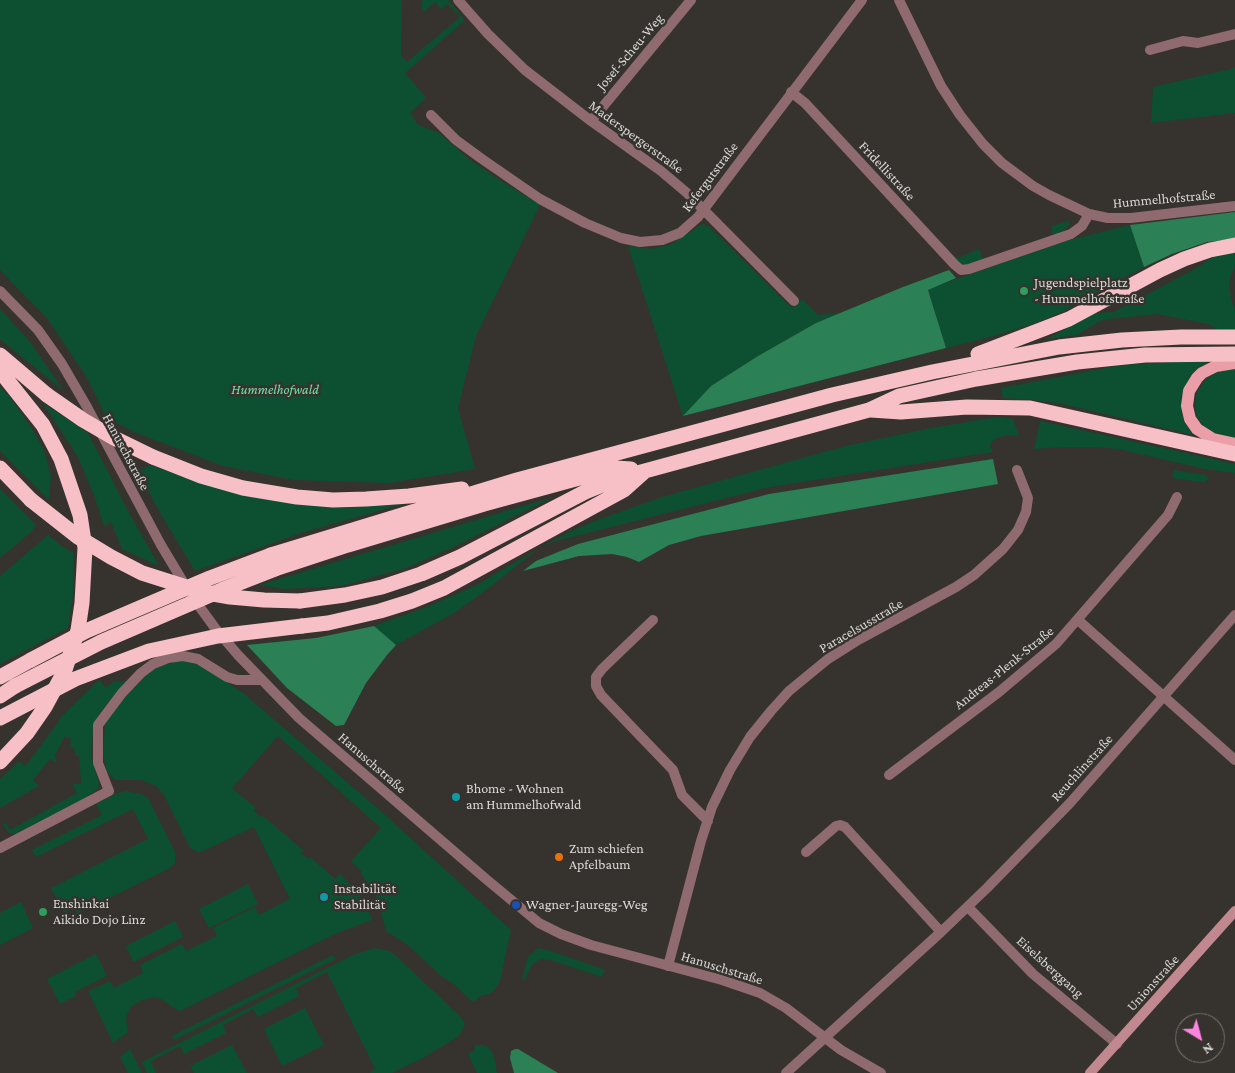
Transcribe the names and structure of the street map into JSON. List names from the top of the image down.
{
  "streets": {
    "main road": ["Unionstraße"],
    "street": [
      "Josef-Scheu-Weg",
      "Maderspergerstraße",
      "Fridellistraße",
      "Kefergutstraße",
      "Hummelhofstraße",
      "Hanuschstraße",
      "Paracelsusstraße",
      "Andreas-Plenk-Straße",
      "Reuchlinstraße",
      "Eiselsberggang"
    ]
  },
  "crossings": [
    ["Josef-Scheu-Weg", "Maderspergerstraße"],
    ["Maderspergerstraße", "Kefergutstraße"],
    ["Fridellistraße", "Kefergutstraße"],
    ["Fridellistraße", "Hummelhofstraße"],
    ["Hanuschstraße", "Paracelsusstraße"],
    ["Hanuschstraße", "Reuchlinstraße"],
    ["Reuchlinstraße", "Eiselsberggang"],
    ["Eiselsberggang", "Unionstraße"]
  ],
  "parks": ["Hummelhofwald"],
  "places": [
    "Jugendspielplatz - Hummelhofstraße",
    "Bhome - Wohnen am Hummelhofwald",
    "Zum schiefen Apfelbaum",
    "Instabilität Stabilität",
    "Wagner-Jauregg-Weg",
    "Enshinkai Aikido Dojo Linz"
  ],
  "north": "bottom right"
}
